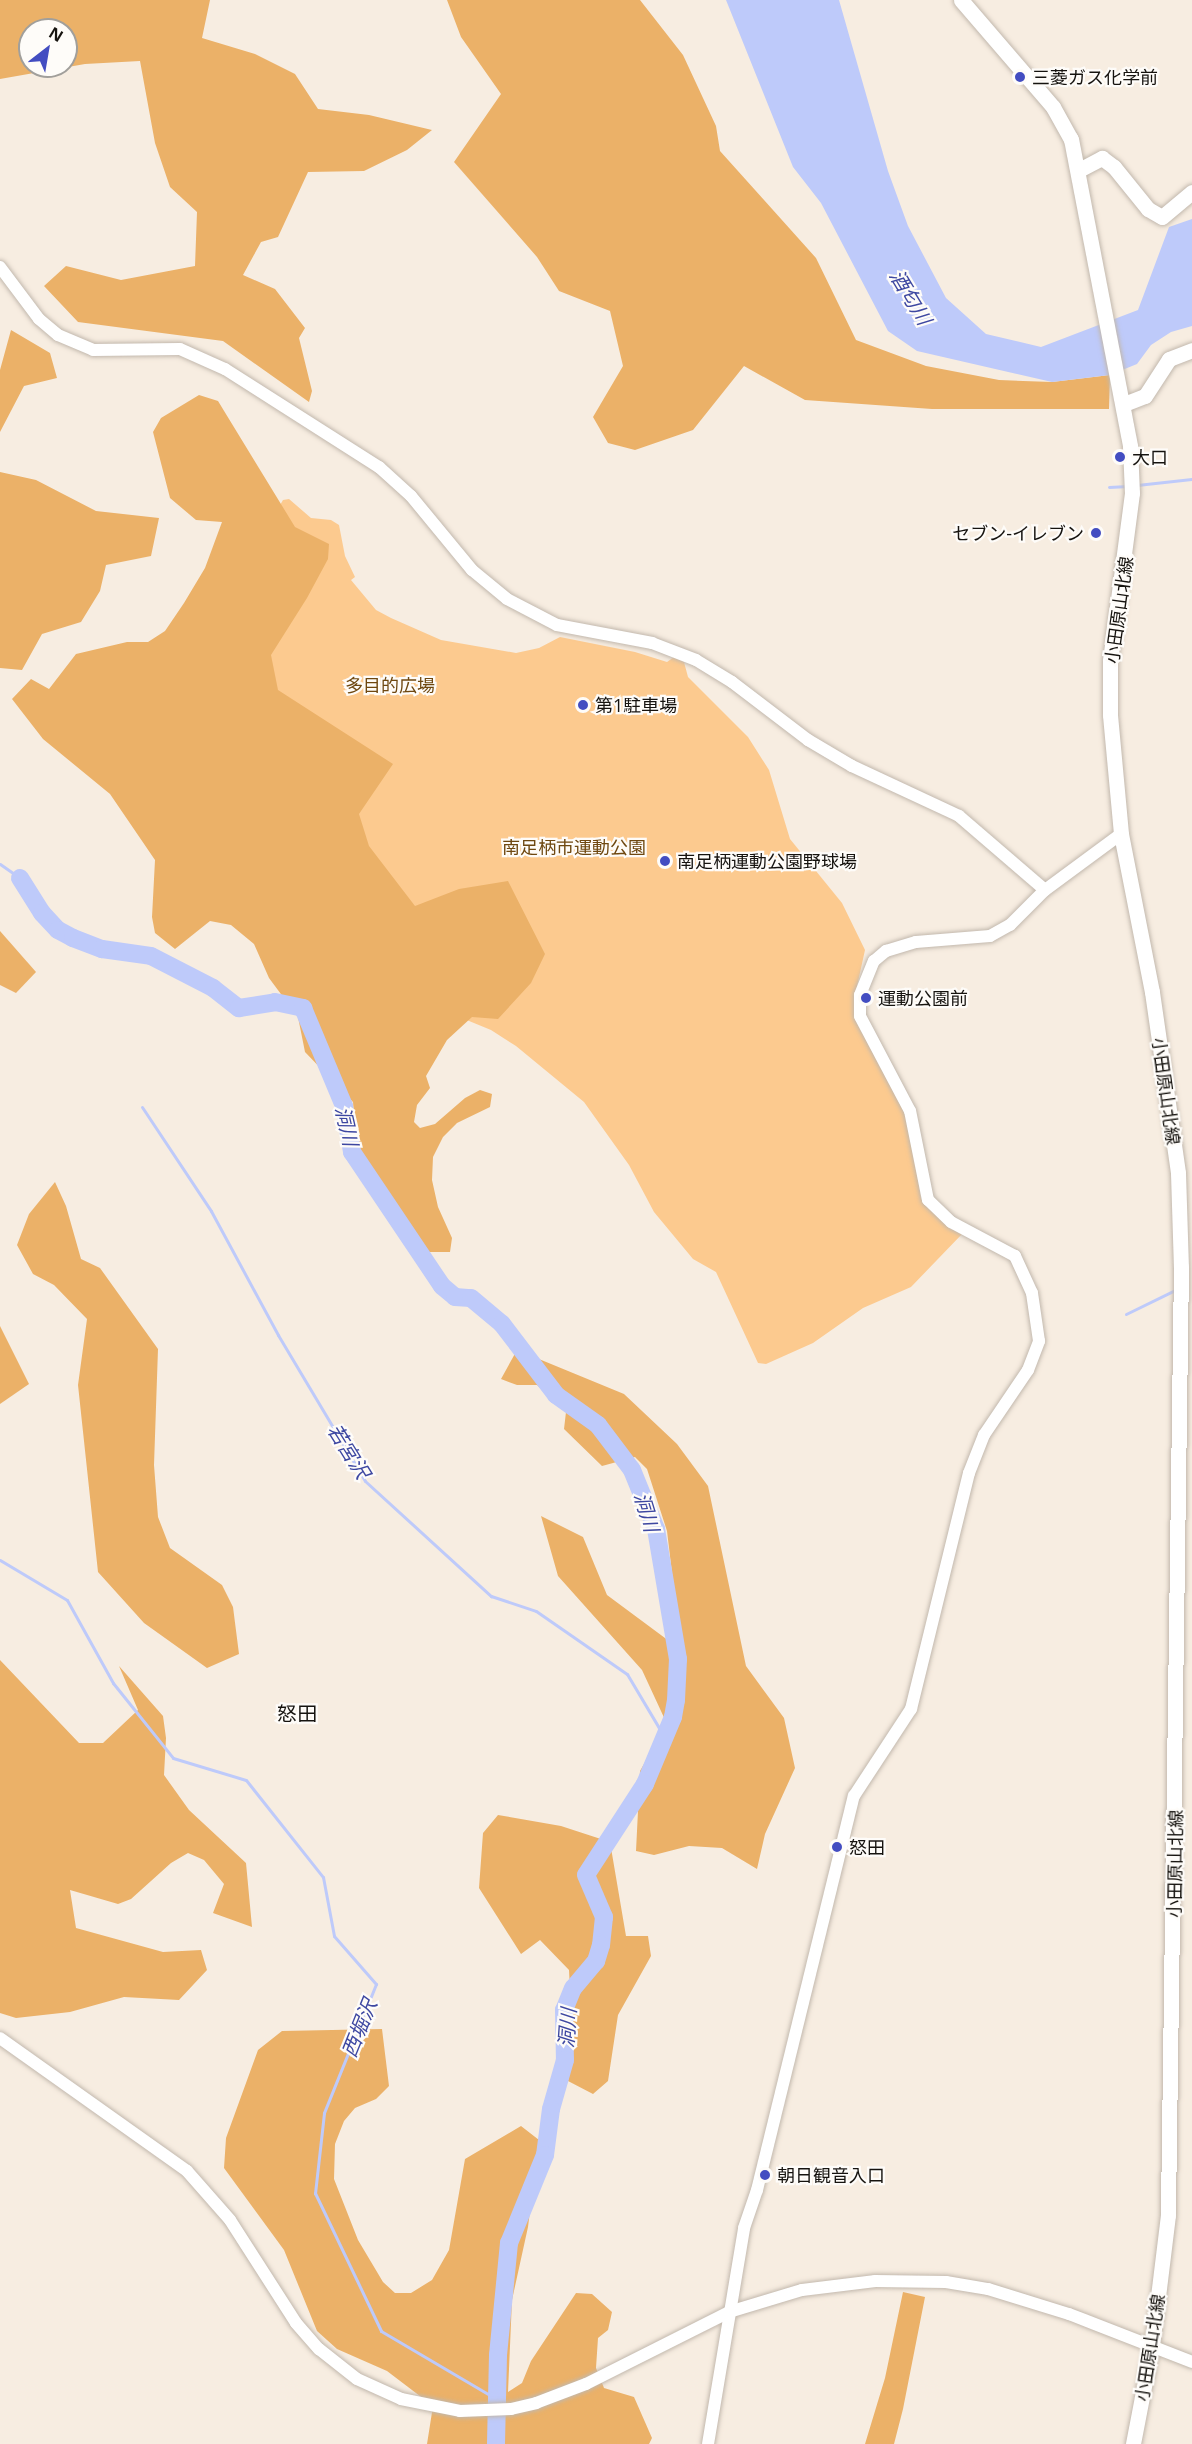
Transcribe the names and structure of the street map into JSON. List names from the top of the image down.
{
  "streets": {
    "main road": ["小田原山北線"]
  },
  "districts": ["怒田"],
  "water": [
    "酒匂川",
    "洞川",
    "若宮沢",
    "西堀沢"
  ],
  "parks": ["多目的広場", "南足柄市運動公園"],
  "places": [
    "三菱ガス化学前",
    "大口",
    "セブン-イレブン",
    "第1駐車場",
    "南足柄運動公園野球場",
    "運動公園前",
    "怒田",
    "朝日観音入口"
  ],
  "north": "top right"
}
